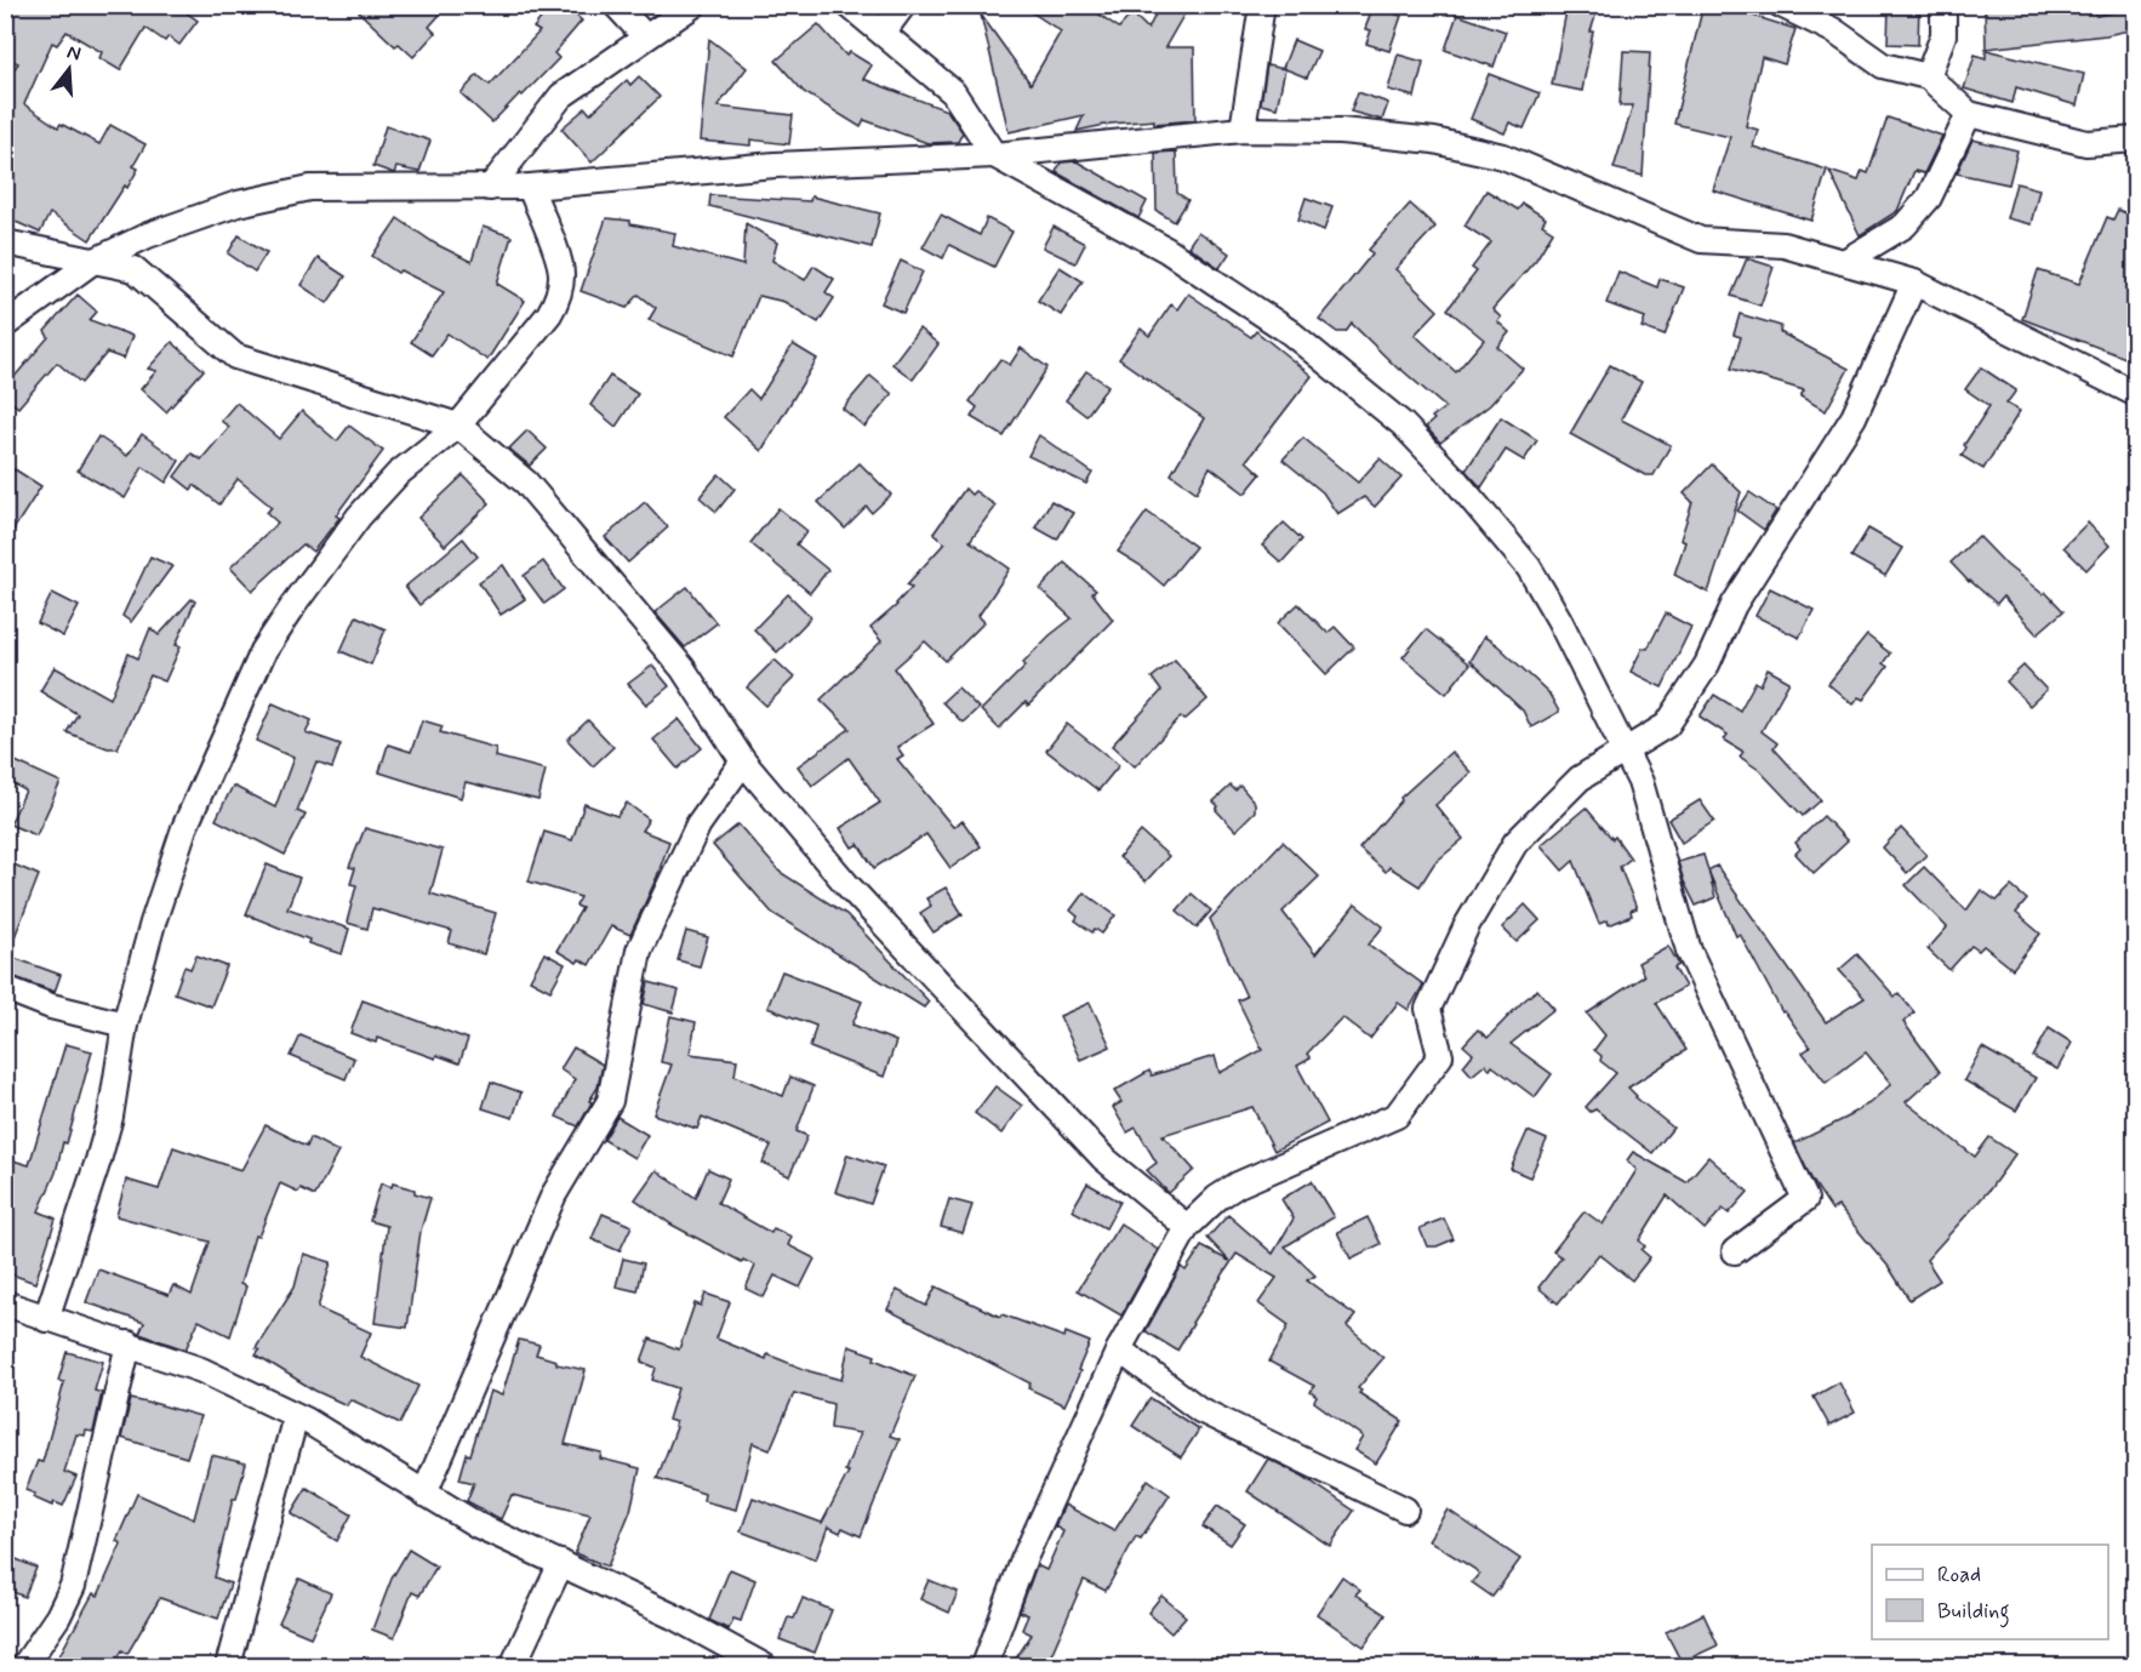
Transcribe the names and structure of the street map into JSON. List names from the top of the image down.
{
  "legend": ["Road", "Building"],
  "north": "top"
}
